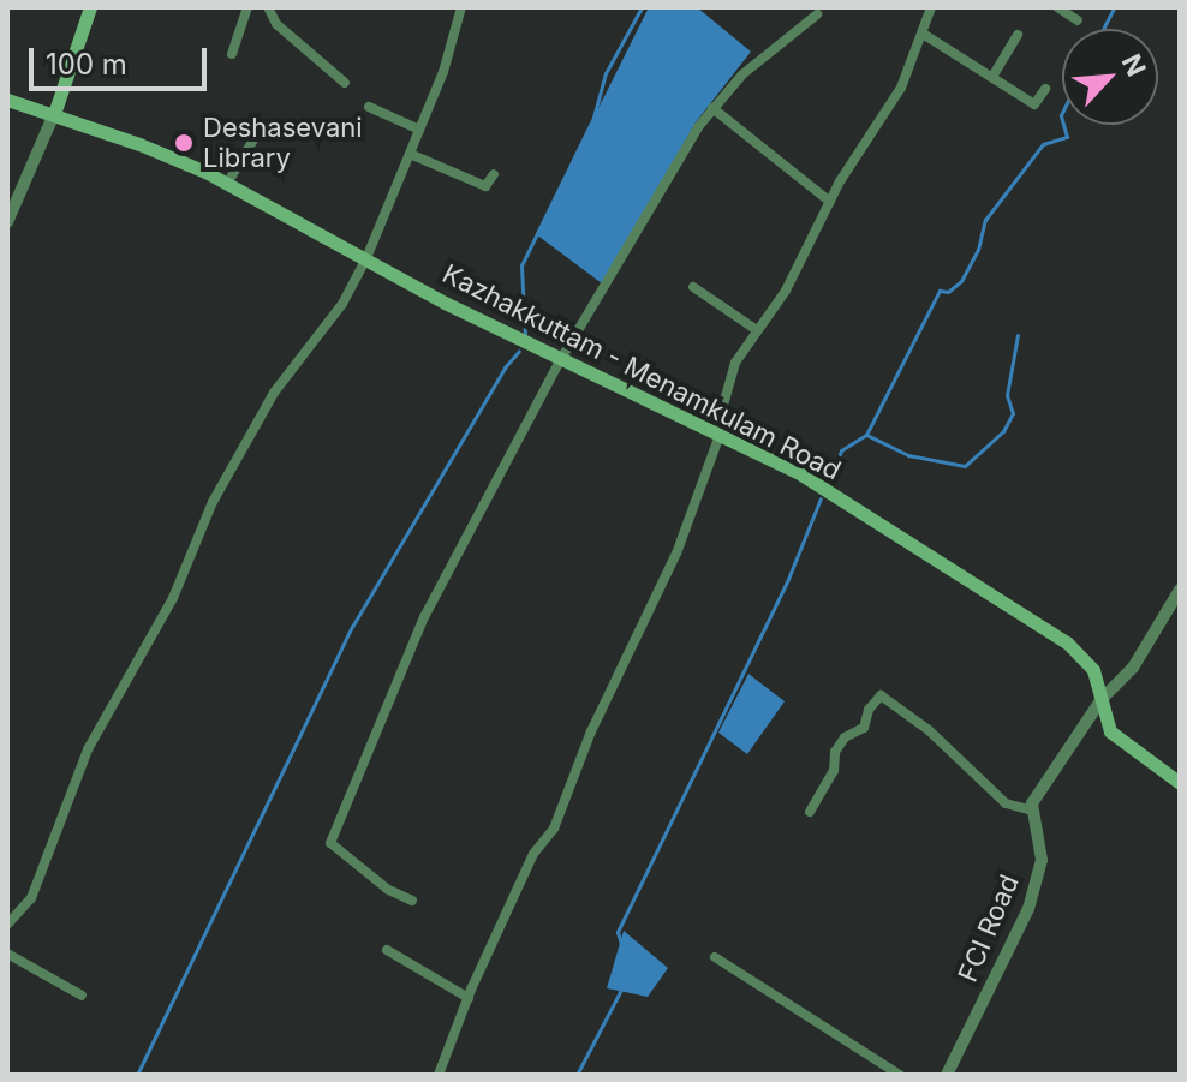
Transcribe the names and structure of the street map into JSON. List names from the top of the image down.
{
  "streets": {
    "main road": ["Kazhakkuttam - Menamkulam Road"],
    "street": ["FCI Road"]
  },
  "places": ["Deshasevani Library"],
  "scale_bar": "100 m",
  "north": "top right"
}
